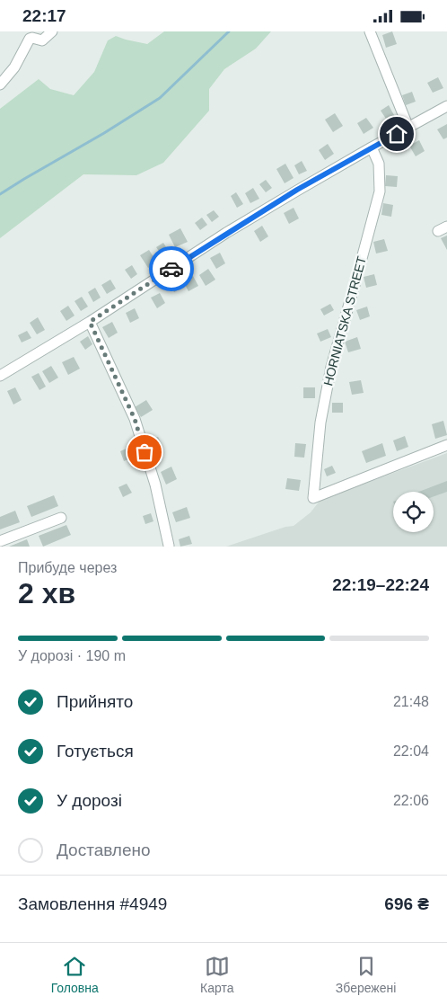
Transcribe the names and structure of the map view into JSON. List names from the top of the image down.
{
  "streets": {
    "street": ["HORNIATSKA STREET"]
  },
  "page": {
    "status": "22:17",
    "heading": ["2 хв", "Прибуде через", "22:19–22:24"],
    "panel": ["Замовлення #4949", "696 ₴"],
    "bar": "У дорозі · 190 m",
    "list": [
      ["Прийнято", "21:48"],
      ["Готується", "22:04"],
      ["У дорозі", "22:06"],
      "Доставлено"
    ],
    "tabs": ["Головна", "Карта", "Збережені"]
  }
}
